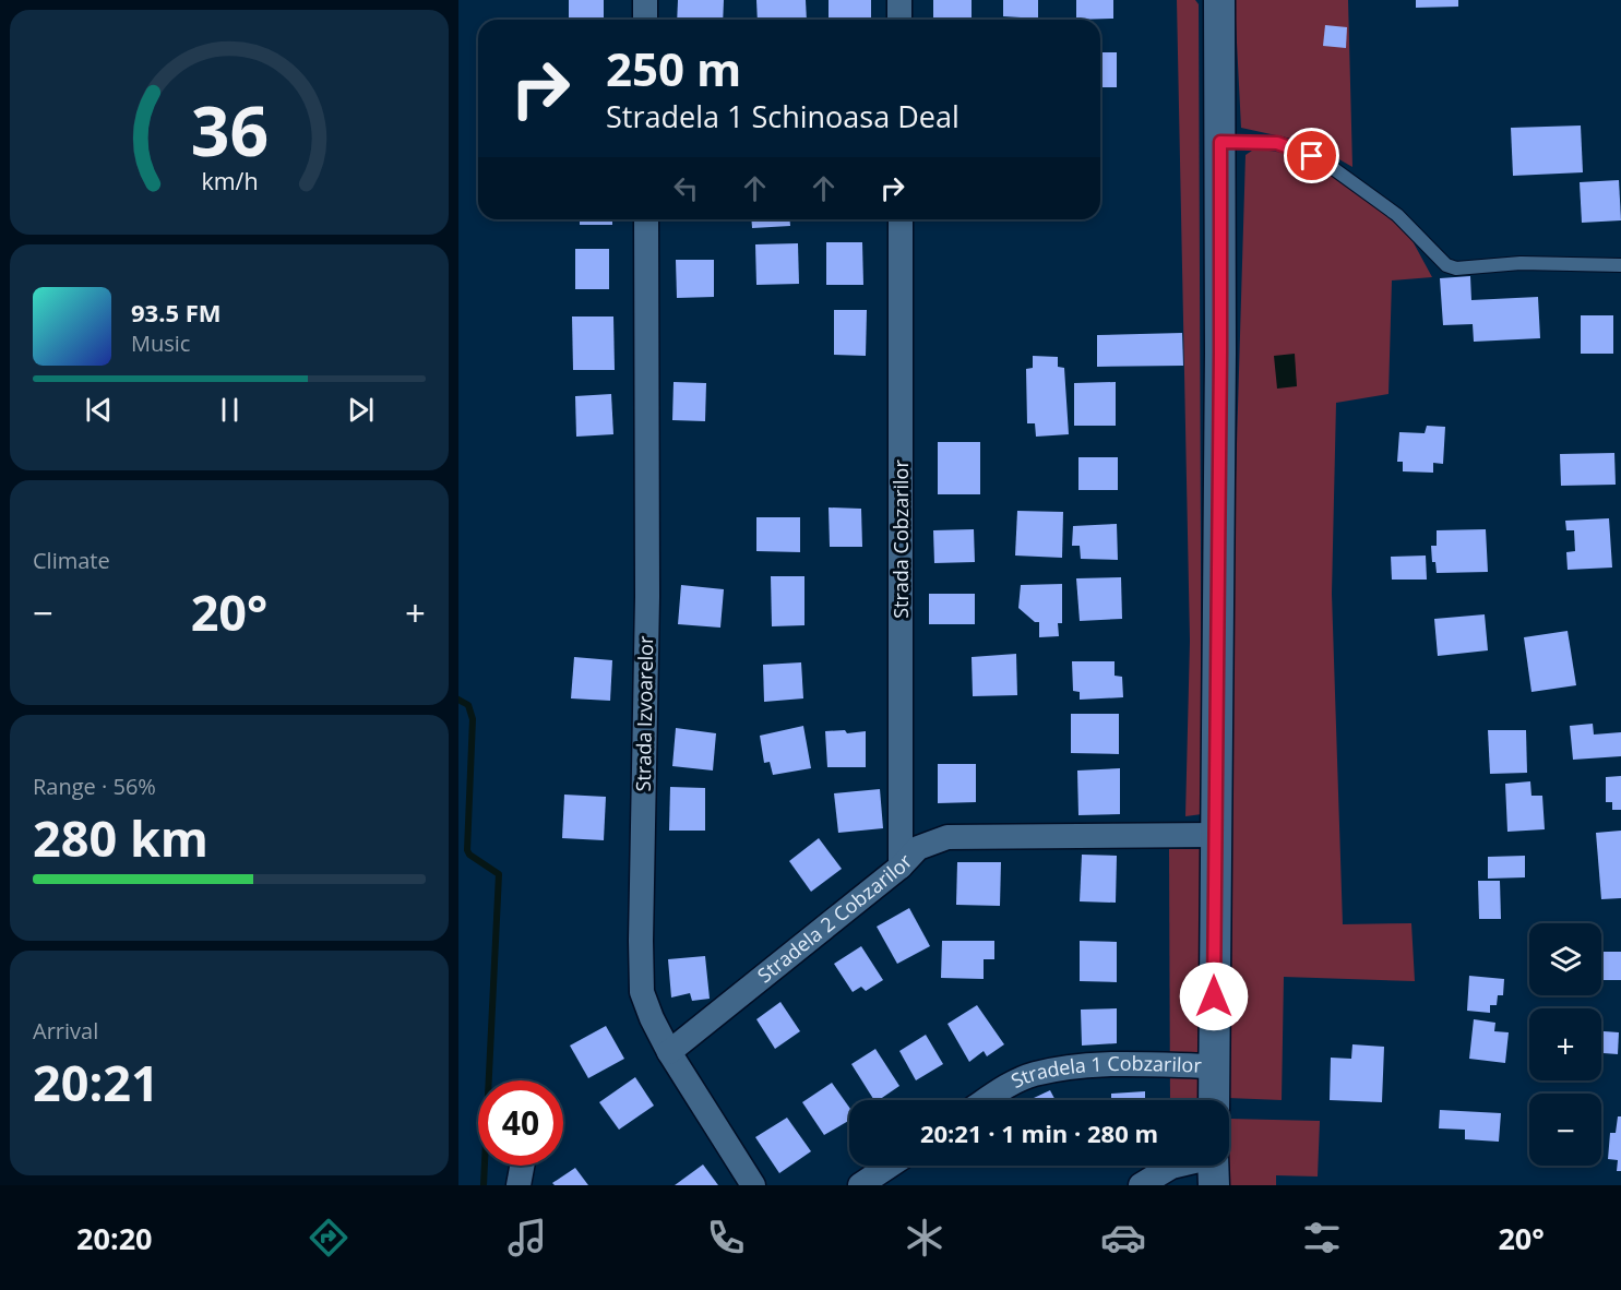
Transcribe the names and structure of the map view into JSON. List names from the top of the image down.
{
  "streets": {
    "street": [
      "Strada Cobzarilor",
      "Strada Izvoarelor",
      "Stradela 2 Cobzarilor",
      "Stradela 1 Cobzarilor"
    ]
  },
  "crossings": [
    ["Strada Cobzarilor", "Stradela 2 Cobzarilor"],
    ["Strada Izvoarelor", "Stradela 2 Cobzarilor"]
  ],
  "page": {
    "turn": ["250 m", "Stradela 1 Schinoasa Deal"],
    "song": ["93.5 FM", "Music"],
    "tile": [
      "Climate",
      ["Range · 56%", "280 km"],
      ["Arrival", "20:21"]
    ],
    "heat": ["−", "20°", "+"],
    "map_buttons": ["+", "−"],
    "limit": "40",
    "trip": "20:21 · 1 min · 280 m",
    "tabs": ["20:20", "20°"],
    "gauge": ["36", "km/h"]
  }
}
